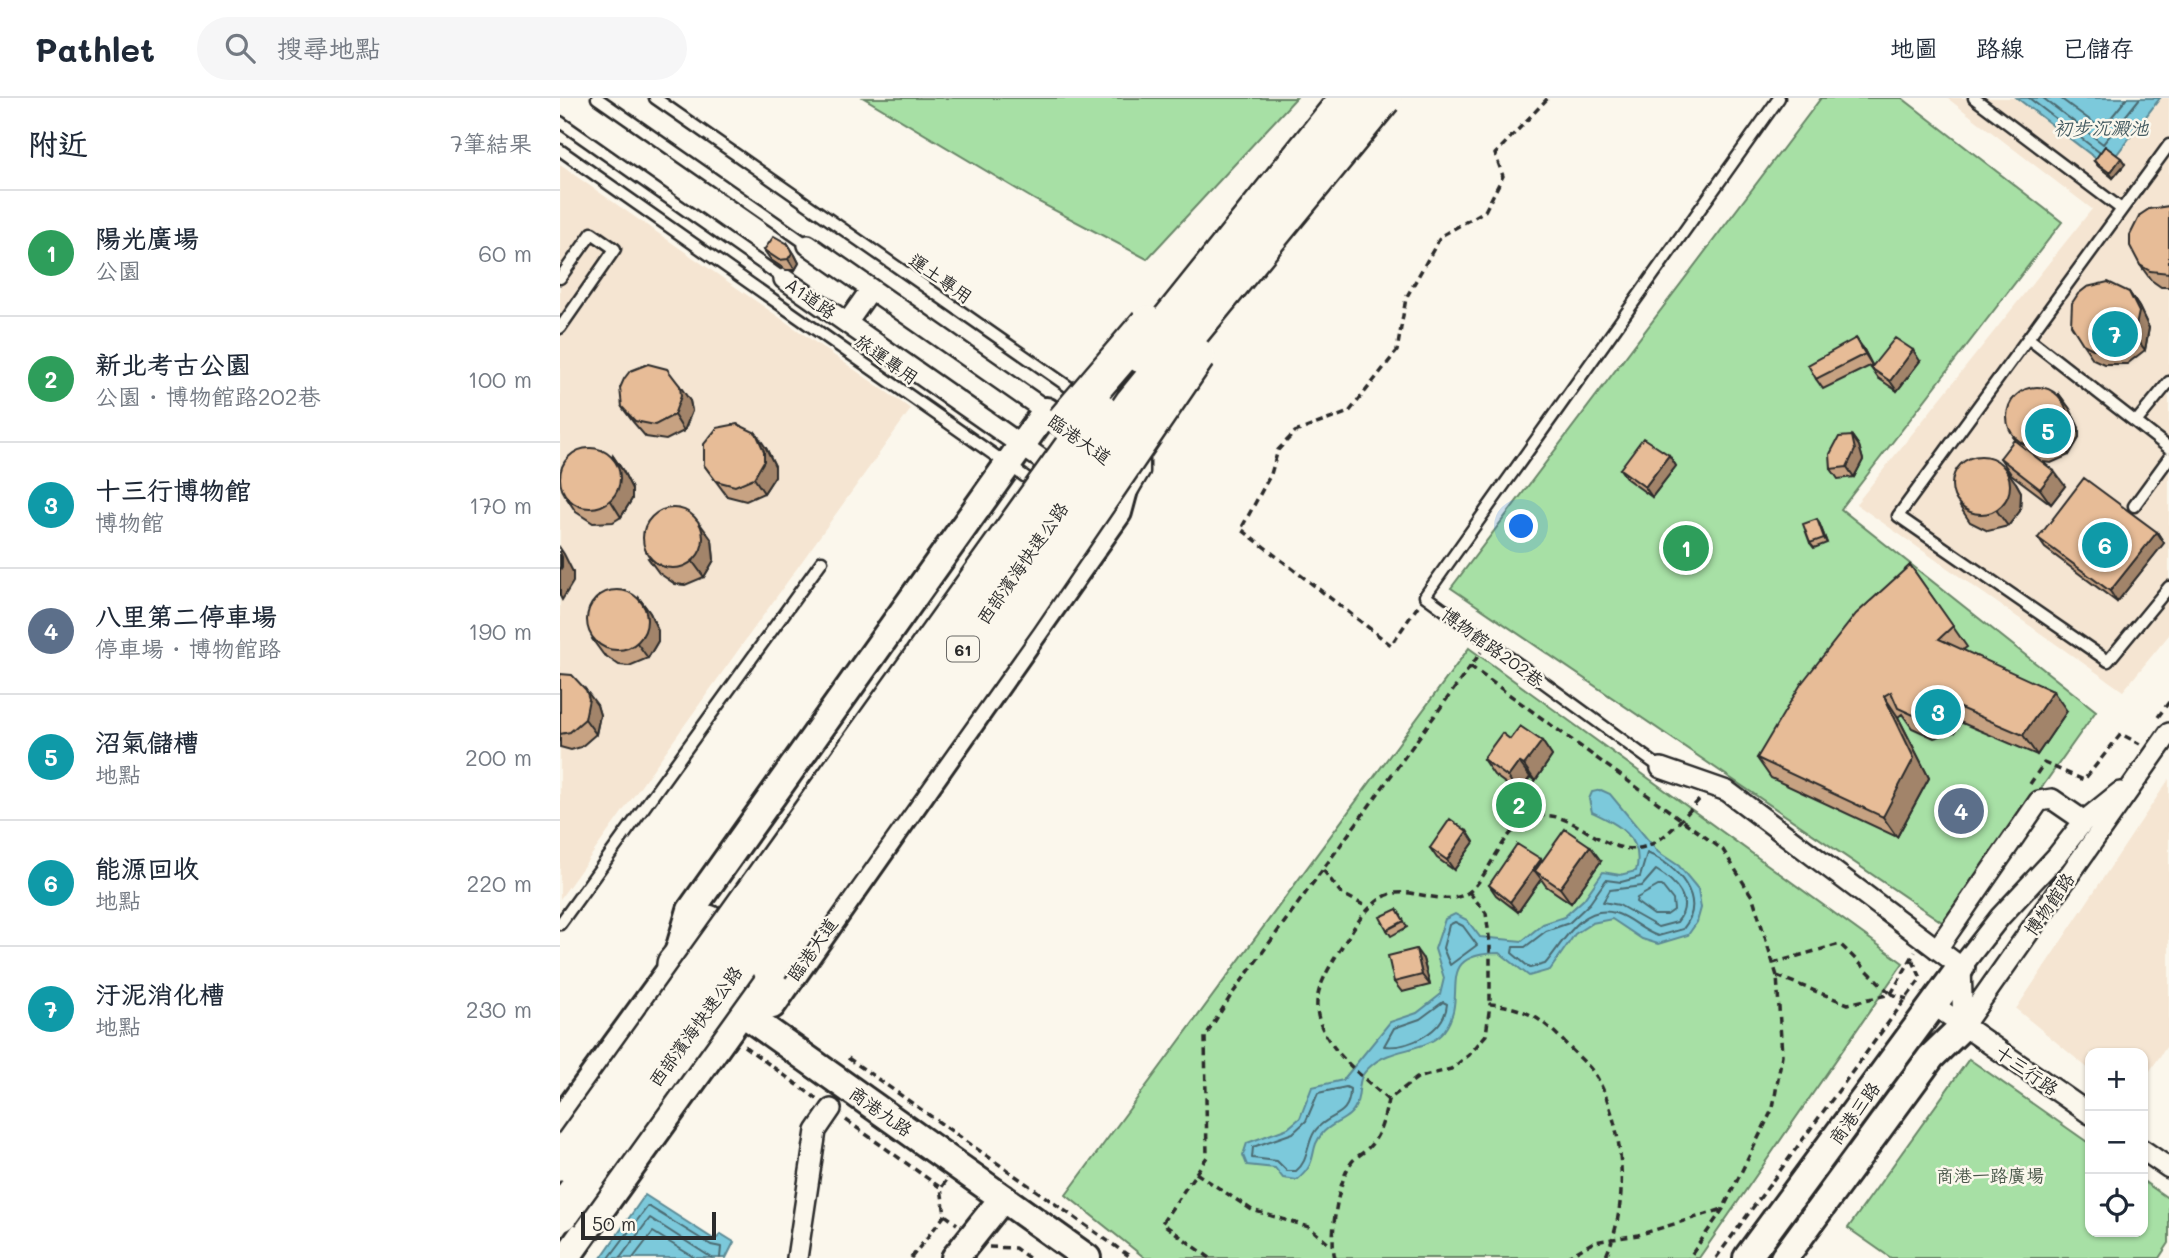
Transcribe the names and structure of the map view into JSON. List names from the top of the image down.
{
  "streets": {
    "highway": ["西部濱海快速公路", "61"],
    "street": [
      "A1道路",
      "臨港大道",
      "博物館路202巷",
      "博物館路",
      "十三行路",
      "商港九路",
      "商港三路"
    ],
    "lane": ["運土專用", "旅運專用"]
  },
  "crossings": [
    ["運土專用", "臨港大道"],
    ["A1道路", "旅運專用"],
    ["A1道路", "臨港大道"],
    ["旅運專用", "臨港大道"],
    ["臨港大道", "商港九路"],
    ["博物館路202巷", "博物館路"],
    ["博物館路202巷", "商港三路"],
    ["博物館路", "十三行路"],
    ["博物館路", "商港三路"],
    ["十三行路", "商港三路"]
  ],
  "water": ["初步沉澱池"],
  "parks": ["商港一路廣場"],
  "scale_bar": "50 m",
  "page": {
    "header": "Pathlet",
    "search": "搜尋地點",
    "nav": ["地圖", "路線", "已儲存"],
    "heading": ["附近", "7筆結果"],
    "list": [
      {
        "mark": "1",
        "name": "陽光廣場",
        "note": "公園",
        "value": "60 m"
      },
      {
        "mark": "2",
        "name": "新北考古公園",
        "note": "公園 · 博物館路202巷",
        "value": "100 m"
      },
      {
        "mark": "3",
        "name": "十三行博物館",
        "note": "博物館",
        "value": "170 m"
      },
      {
        "mark": "4",
        "name": "八里第二停車場",
        "note": "停車場 · 博物館路",
        "value": "190 m"
      },
      {
        "mark": "5",
        "name": "沼氣儲槽",
        "note": "地點",
        "value": "200 m"
      },
      {
        "mark": "6",
        "name": "能源回收",
        "note": "地點",
        "value": "220 m"
      },
      {
        "mark": "7",
        "name": "汙泥消化槽",
        "note": "地點",
        "value": "230 m"
      }
    ],
    "pins": [
      "7",
      "5",
      "6",
      "1",
      "3",
      "2",
      "4"
    ],
    "map_buttons": ["+", "−"],
    "scale": "50 m"
  }
}
